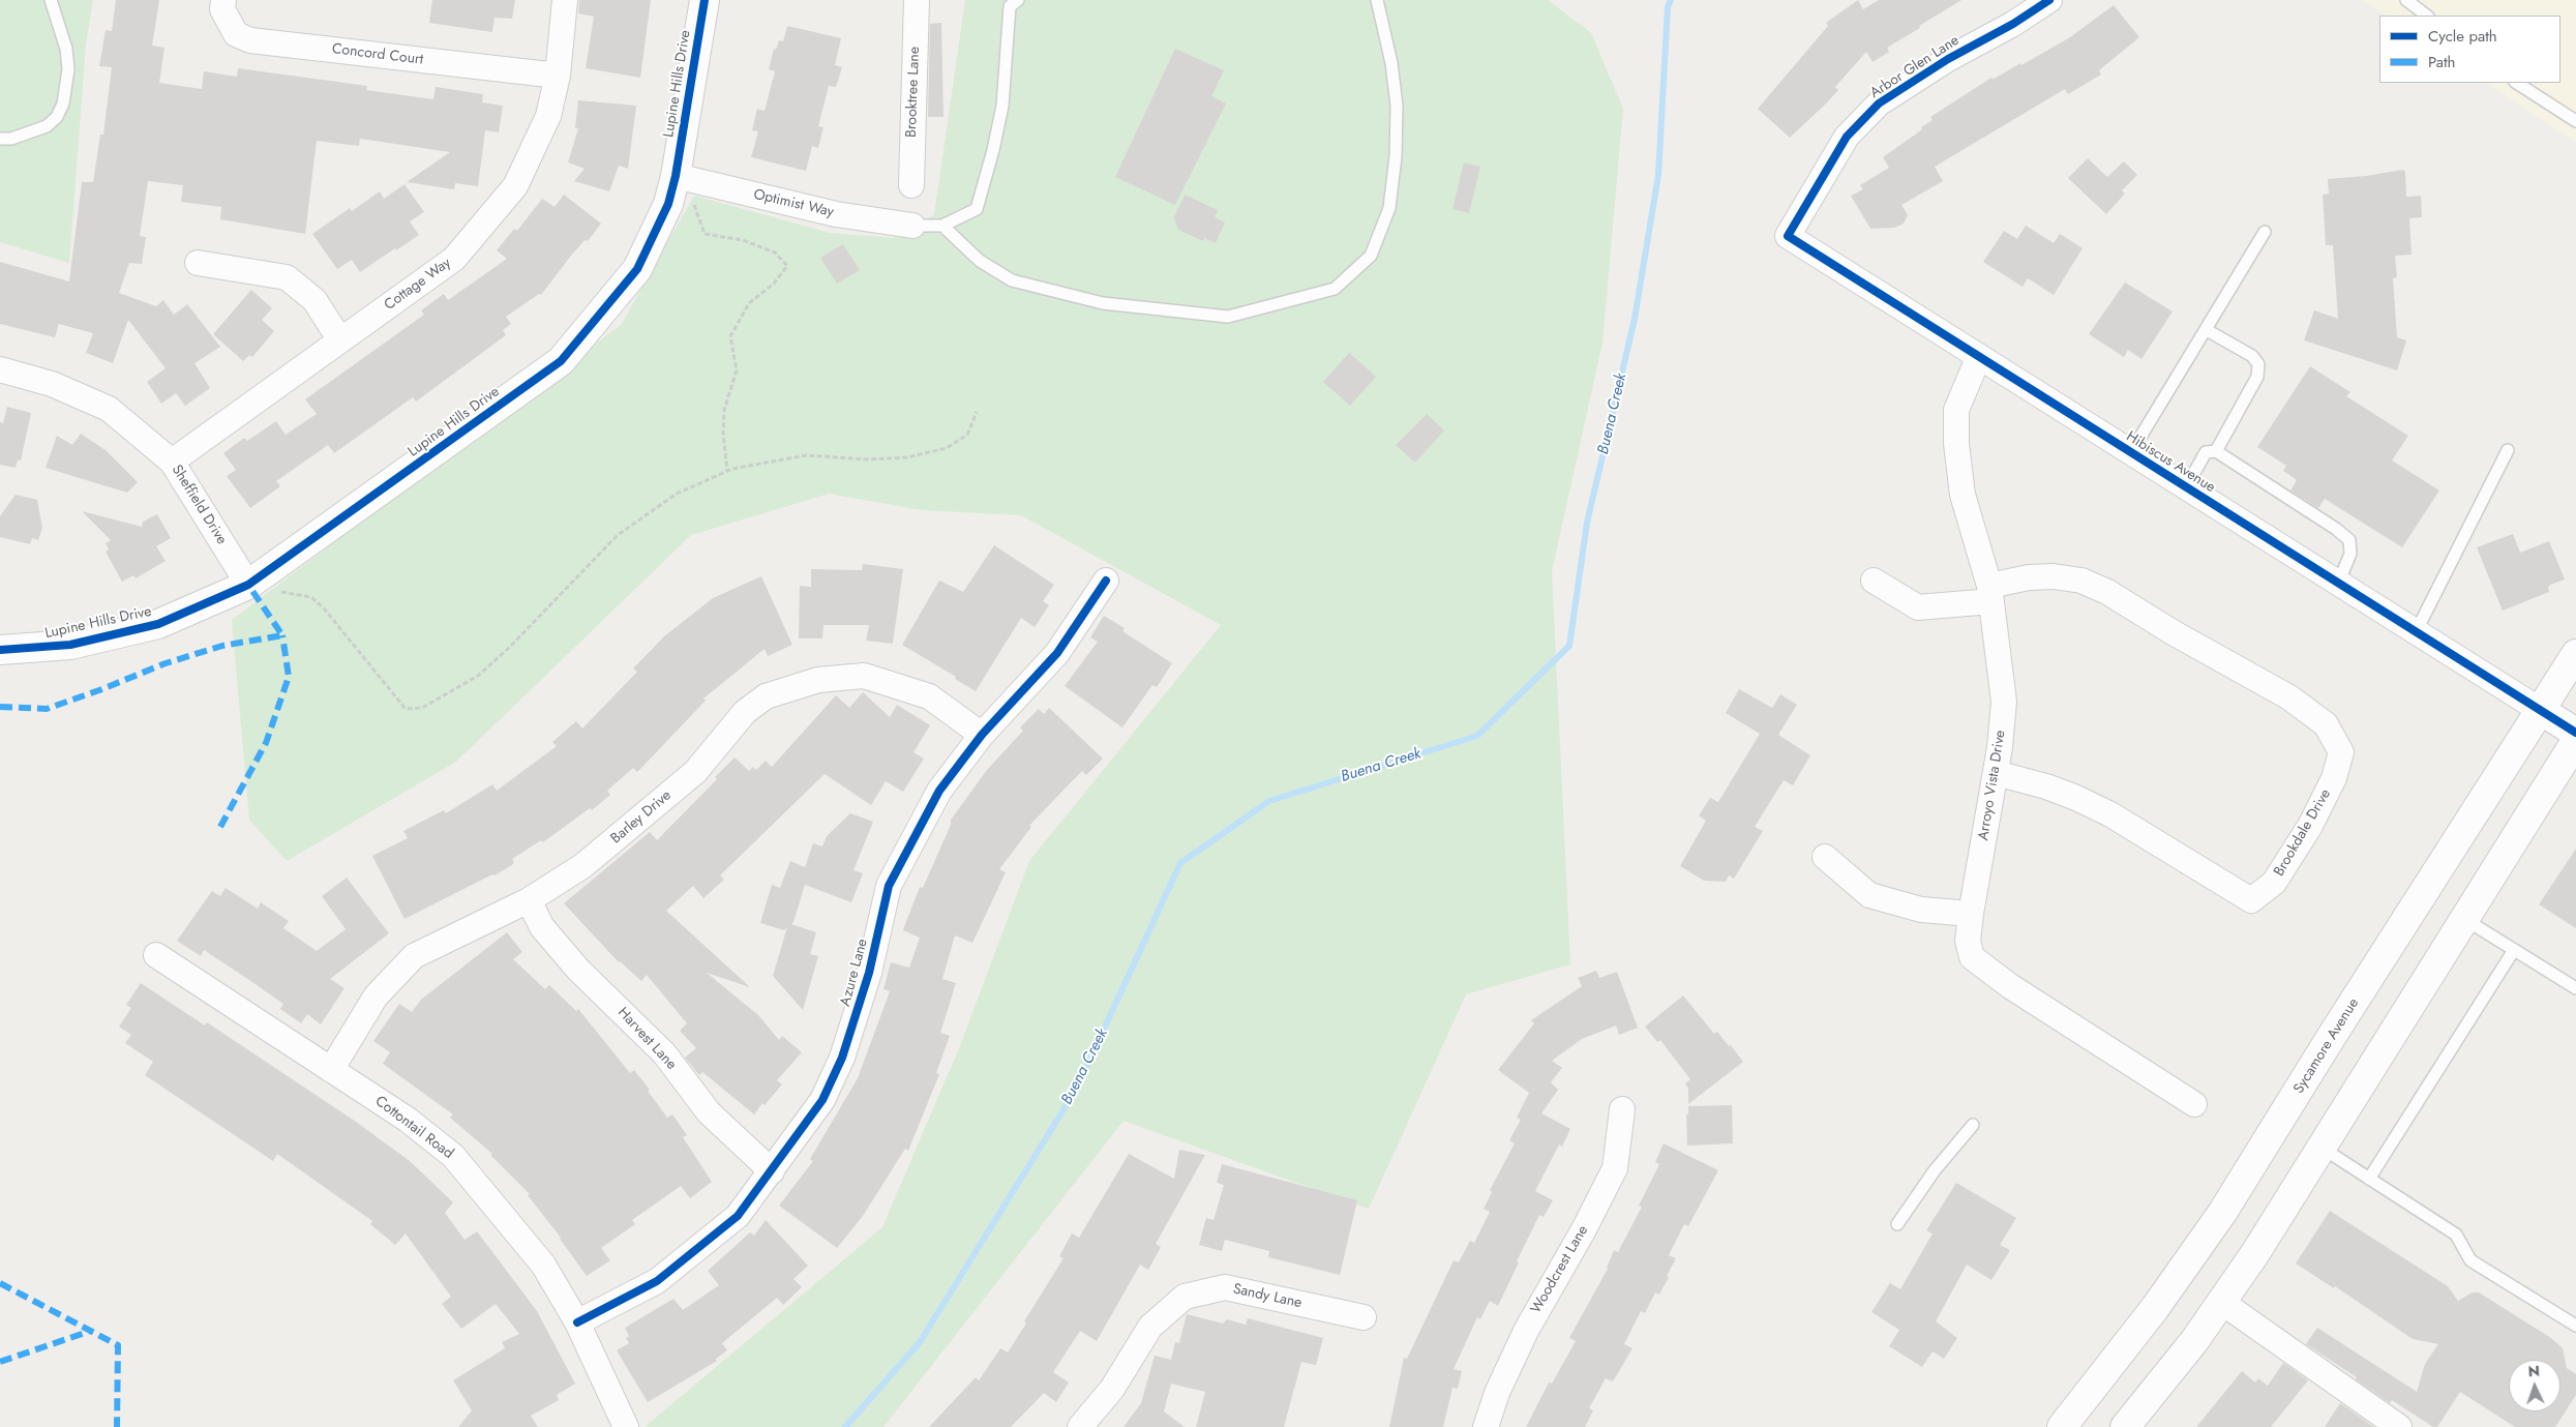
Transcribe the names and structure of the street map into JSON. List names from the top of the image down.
{
  "streets": {
    "main road": ["Lupine Hills Drive", "Sycamore Avenue"],
    "street": [
      "Concord Court",
      "Arbor Glen Lane",
      "Brooktree Lane",
      "Optimist Way",
      "Cottage Way",
      "Hibiscus Avenue",
      "Sheffield Drive",
      "Arroyo Vista Drive",
      "Barley Drive",
      "Brookdale Drive",
      "Azure Lane",
      "Harvest Lane",
      "Cottontail Road",
      "Woodcrest Lane",
      "Sandy Lane"
    ]
  },
  "crossings": [
    ["Concord Court", "Cottage Way"],
    ["Arbor Glen Lane", "Hibiscus Avenue"],
    ["Lupine Hills Drive", "Optimist Way"],
    ["Lupine Hills Drive", "Sheffield Drive"],
    ["Cottage Way", "Sheffield Drive"],
    ["Hibiscus Avenue", "Arroyo Vista Drive"],
    ["Hibiscus Avenue", "Sycamore Avenue"],
    ["Arroyo Vista Drive", "Brookdale Drive"],
    ["Barley Drive", "Azure Lane"],
    ["Barley Drive", "Harvest Lane"],
    ["Barley Drive", "Cottontail Road"],
    ["Azure Lane", "Harvest Lane"],
    ["Azure Lane", "Cottontail Road"]
  ],
  "water": ["Buena Creek"],
  "legend": ["Cycle path", "Path"],
  "north": "top"
}
